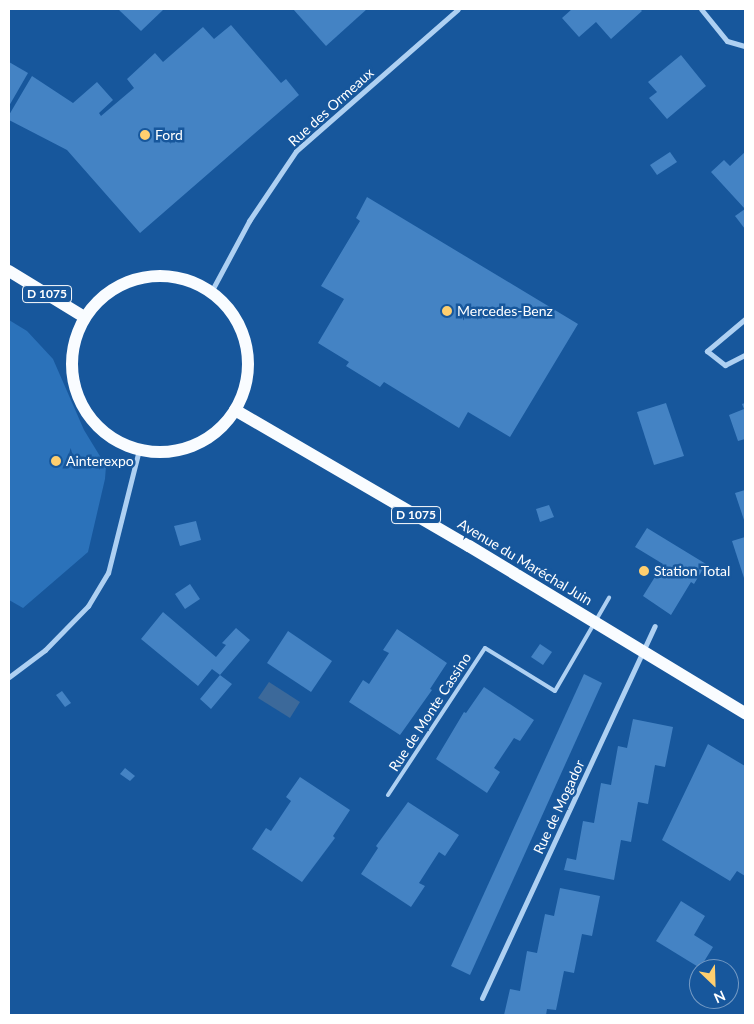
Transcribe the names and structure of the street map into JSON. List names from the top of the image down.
{
  "streets": {
    "main road": ["D 1075", "Avenue du Maréchal Juin"],
    "street": ["Rue des Ormeaux", "Rue de Mogador"],
    "lane": ["Rue de Monte Cassino"]
  },
  "crossings": [
    ["Rue des Ormeaux", "D 1075"],
    ["Rue des Ormeaux", "Avenue du Maréchal Juin"],
    ["D 1075", "Avenue du Maréchal Juin"],
    ["Avenue du Maréchal Juin", "Rue de Monte Cassino"],
    ["Avenue du Maréchal Juin", "Rue de Mogador"]
  ],
  "places": [
    "Ford",
    "Mercedes-Benz",
    "Ainterexpo",
    "Station Total"
  ],
  "north": "bottom right"
}
